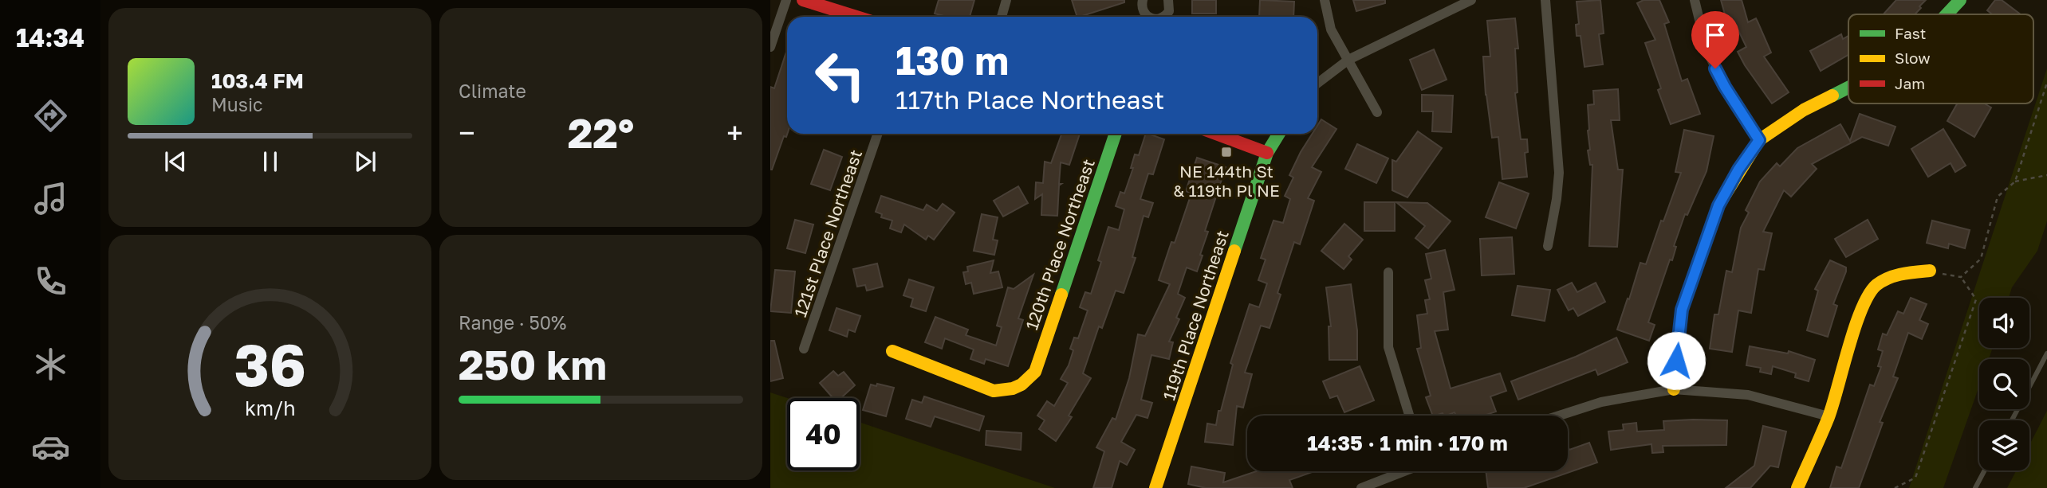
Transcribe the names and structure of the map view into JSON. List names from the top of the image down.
{
  "streets": {
    "street": ["121st Place Northeast", "120th Place Northeast", "119th Place Northeast"]
  },
  "places": {
    "transit": ["NE 144th St & 119th Pl NE"]
  },
  "legend": ["Fast", "Slow", "Jam"],
  "page": {
    "tabs": "14:34",
    "tile": [
      "Climate",
      ["Range · 50%", "250 km"]
    ],
    "turn": ["130 m", "117th Place Northeast"],
    "song": ["103.4 FM", "Music"],
    "heat": ["−", "22°", "+"],
    "limit": "40",
    "trip": "14:35 · 1 min · 170 m",
    "gauge": ["36", "km/h"]
  }
}
